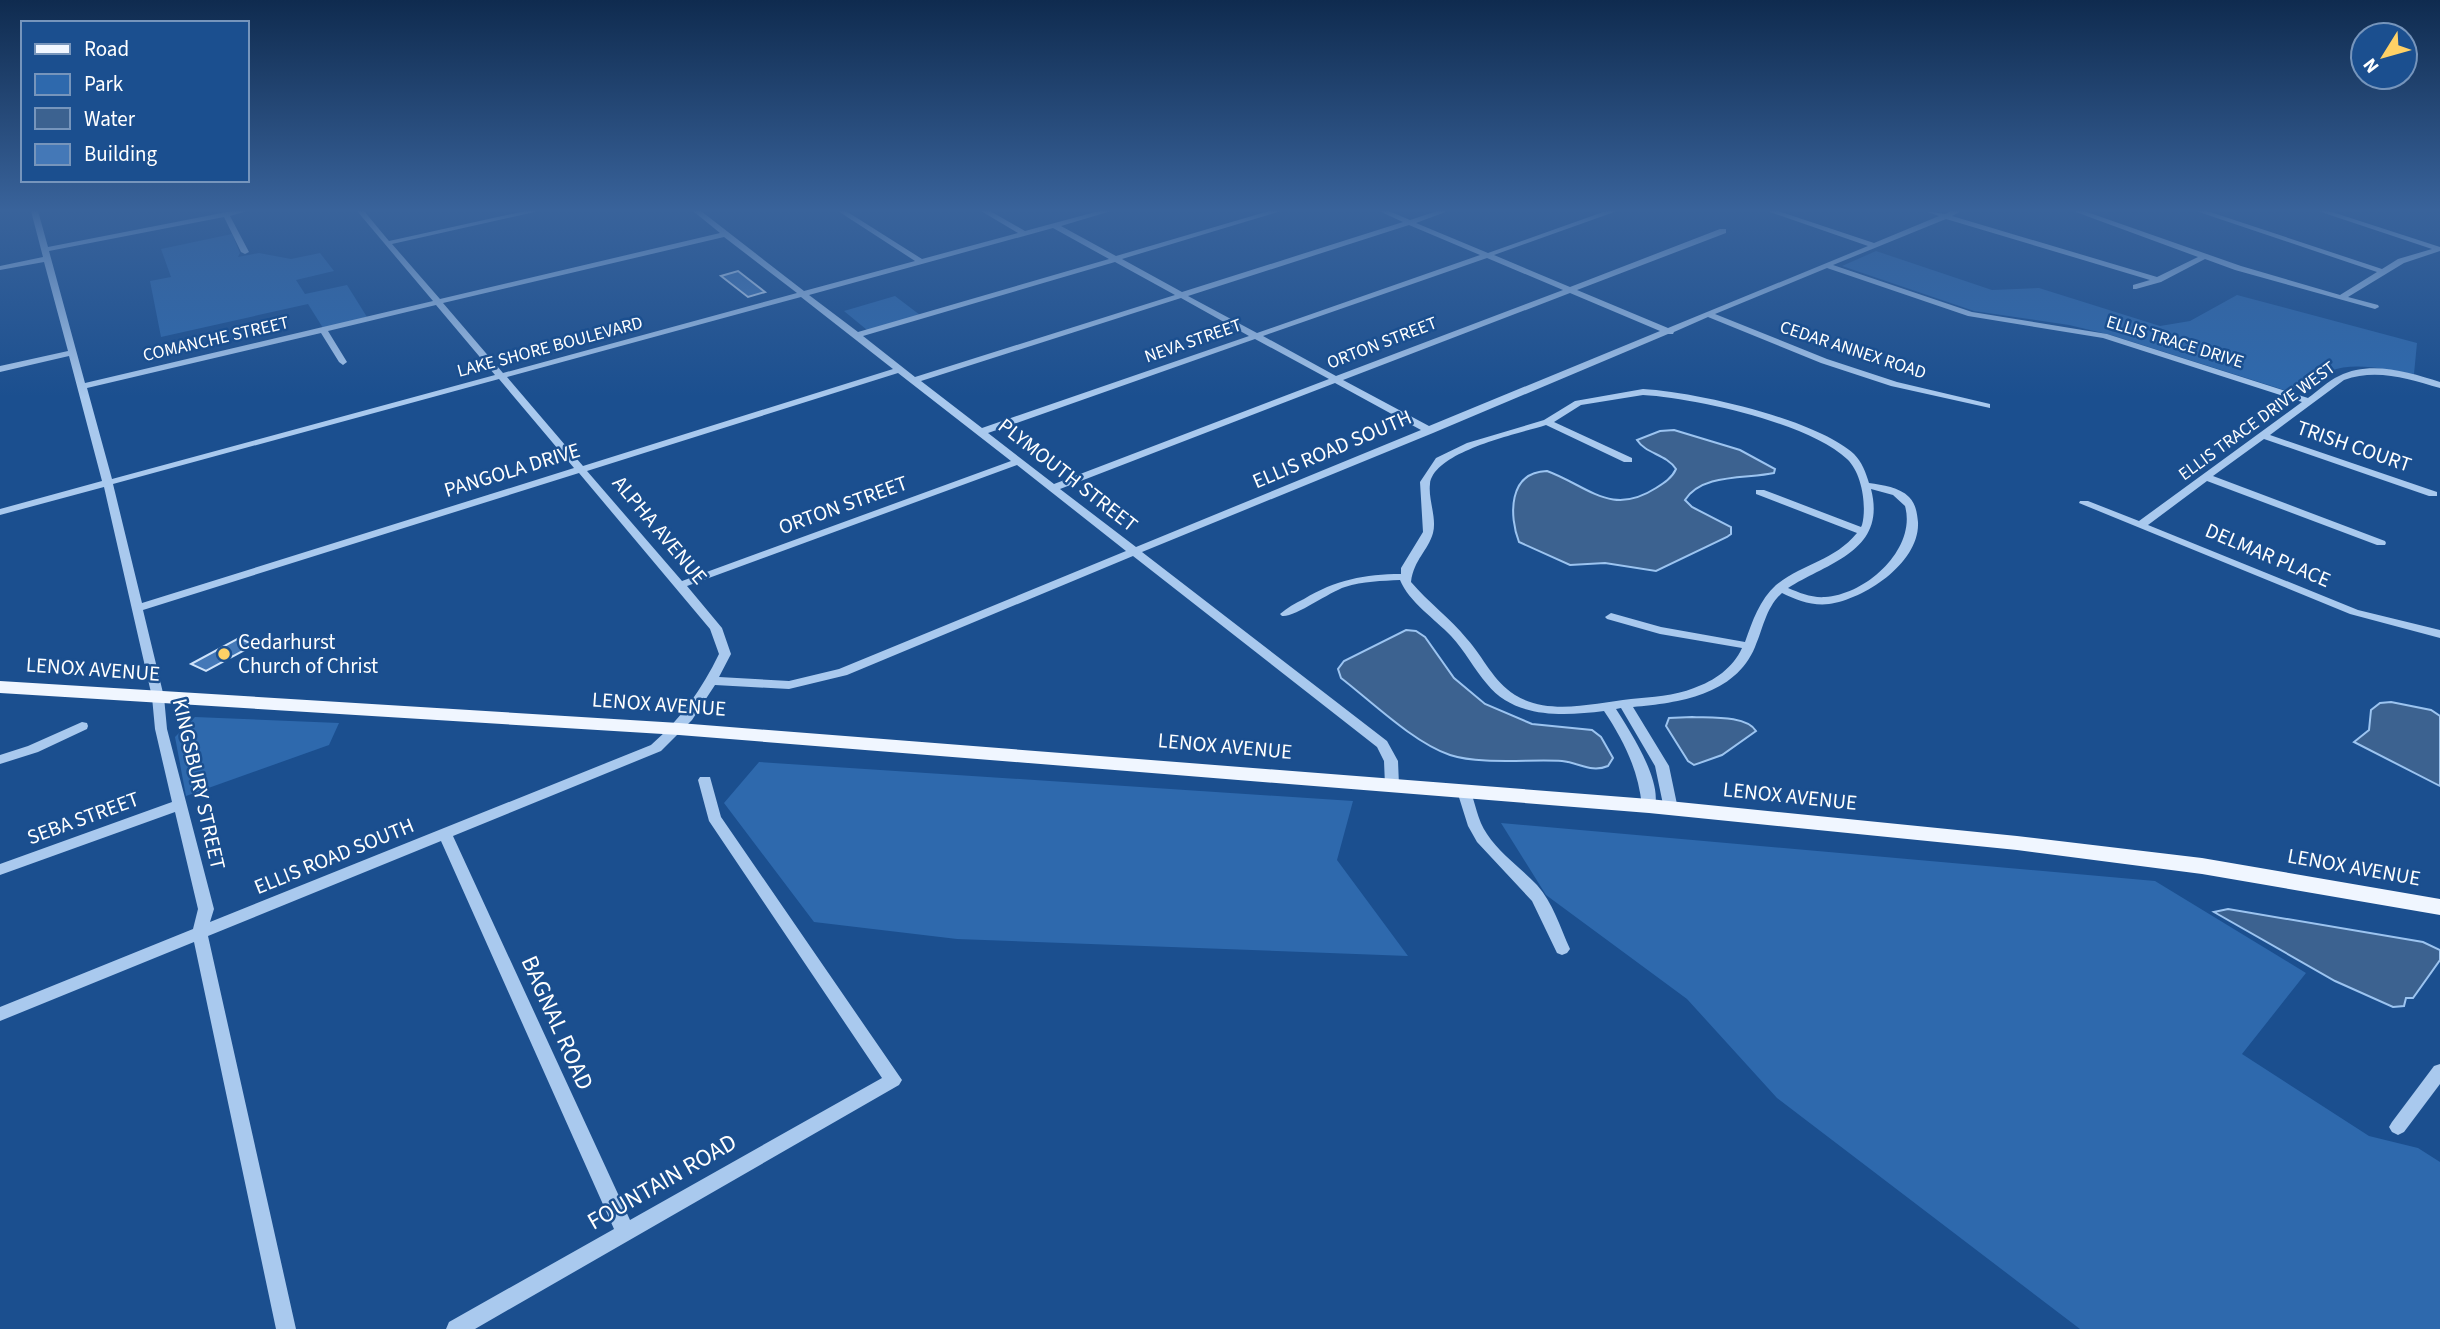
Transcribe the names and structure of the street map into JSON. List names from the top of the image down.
{
  "streets": {
    "main road": ["LENOX AVENUE"],
    "street": [
      "COMANCHE STREET",
      "NEVA STREET",
      "ELLIS TRACE DRIVE",
      "ORTON STREET",
      "LAKE SHORE BOULEVARD",
      "CEDAR ANNEX ROAD",
      "ELLIS TRACE DRIVE WEST",
      "TRISH COURT",
      "ELLIS ROAD SOUTH",
      "PANGOLA DRIVE",
      "PLYMOUTH STREET",
      "ALPHA AVENUE",
      "DELMAR PLACE",
      "KINGSBURY STREET",
      "SEBA STREET",
      "BAGNAL ROAD",
      "FOUNTAIN ROAD"
    ]
  },
  "crossings": [
    ["COMANCHE STREET", "ALPHA AVENUE"],
    ["COMANCHE STREET", "KINGSBURY STREET"],
    ["NEVA STREET", "PLYMOUTH STREET"],
    ["ELLIS TRACE DRIVE", "ELLIS TRACE DRIVE WEST"],
    ["ORTON STREET", "PLYMOUTH STREET"],
    ["ORTON STREET", "ALPHA AVENUE"],
    ["LAKE SHORE BOULEVARD", "PLYMOUTH STREET"],
    ["LAKE SHORE BOULEVARD", "ALPHA AVENUE"],
    ["LAKE SHORE BOULEVARD", "KINGSBURY STREET"],
    ["CEDAR ANNEX ROAD", "ELLIS ROAD SOUTH"],
    ["ELLIS TRACE DRIVE WEST", "TRISH COURT"],
    ["ELLIS TRACE DRIVE WEST", "DELMAR PLACE"],
    ["ELLIS ROAD SOUTH", "PLYMOUTH STREET"],
    ["ELLIS ROAD SOUTH", "ALPHA AVENUE"],
    ["ELLIS ROAD SOUTH", "LENOX AVENUE"],
    ["ELLIS ROAD SOUTH", "KINGSBURY STREET"],
    ["ELLIS ROAD SOUTH", "BAGNAL ROAD"],
    ["PANGOLA DRIVE", "PLYMOUTH STREET"],
    ["PANGOLA DRIVE", "ALPHA AVENUE"],
    ["PANGOLA DRIVE", "KINGSBURY STREET"],
    ["PLYMOUTH STREET", "LENOX AVENUE"],
    ["ALPHA AVENUE", "LENOX AVENUE"],
    ["LENOX AVENUE", "KINGSBURY STREET"],
    ["KINGSBURY STREET", "SEBA STREET"],
    ["BAGNAL ROAD", "FOUNTAIN ROAD"]
  ],
  "places": ["Cedarhurst Church of Christ"],
  "legend": [
    "Road",
    "Park",
    "Water",
    "Building"
  ],
  "north": "bottom left"
}
